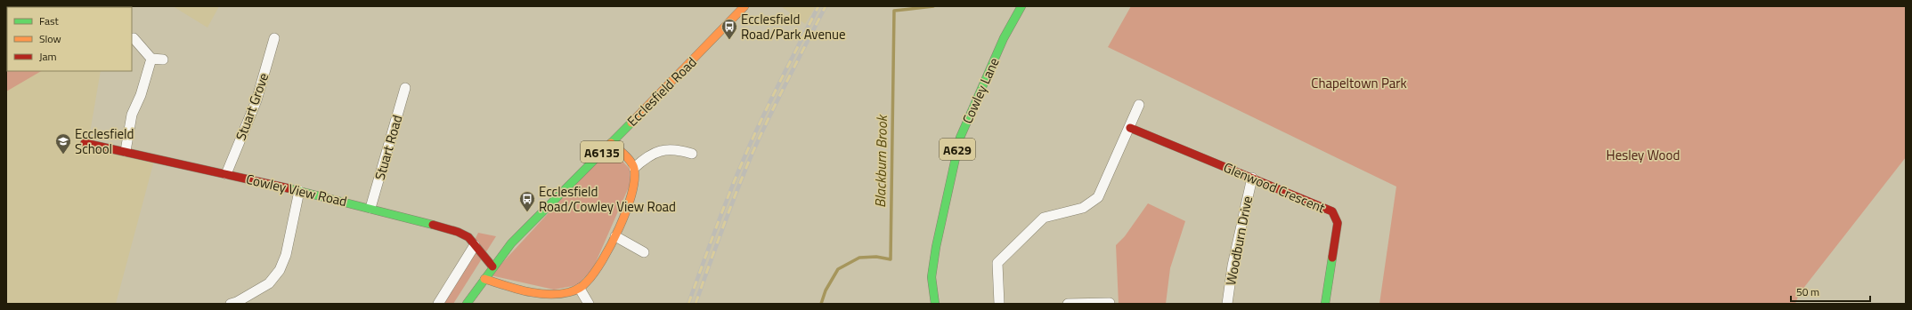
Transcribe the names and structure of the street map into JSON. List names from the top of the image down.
{
  "streets": {
    "street": [
      "Cowley Lane",
      "Ecclesfield Road",
      "Stuart Grove",
      "Stuart Road",
      "A629",
      "A6135",
      "Glenwood Crescent",
      "Cowley View Road",
      "Woodburn Drive"
    ]
  },
  "crossings": [
    ["Ecclesfield Road", "Cowley View Road"],
    ["Stuart Grove", "Cowley View Road"],
    ["Stuart Road", "Cowley View Road"],
    ["Glenwood Crescent", "Woodburn Drive"]
  ],
  "water": ["Blackburn Brook"],
  "parks": ["Chapeltown Park", "Hesley Wood"],
  "places": {
    "bus stop": ["Ecclesfield Road/Park Avenue", "Ecclesfield Road/Cowley View Road"],
    "school or university": ["Ecclesfield School"]
  },
  "legend": ["Fast", "Slow", "Jam"],
  "scale_bar": "50 m"
}
